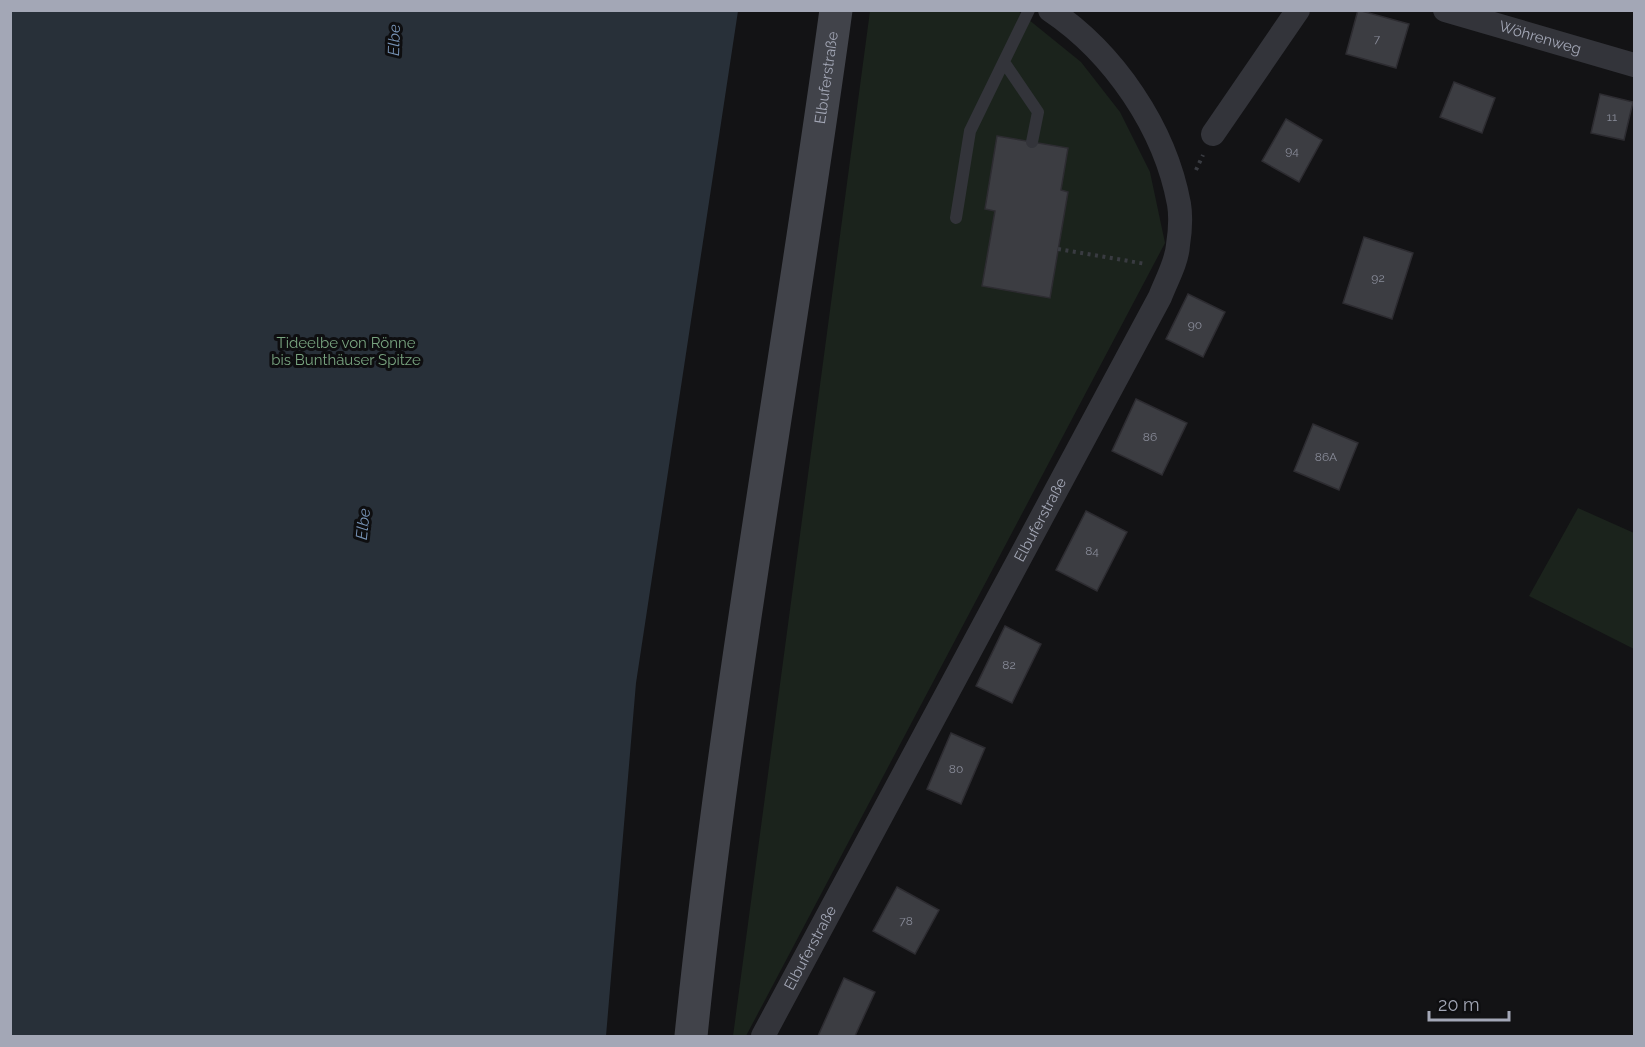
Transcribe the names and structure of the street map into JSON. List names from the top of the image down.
{
  "streets": {
    "street": ["Wöhrenweg", "Elbuferstraße"]
  },
  "water": ["Elbe"],
  "parks": ["Tideelbe von Rönne bis Bunthäuser Spitze"],
  "house_numbers": [
    "7",
    "11",
    "94",
    "92",
    "90",
    "86",
    "86A",
    "84",
    "82",
    "80",
    "78"
  ],
  "scale_bar": "20 m"
}
